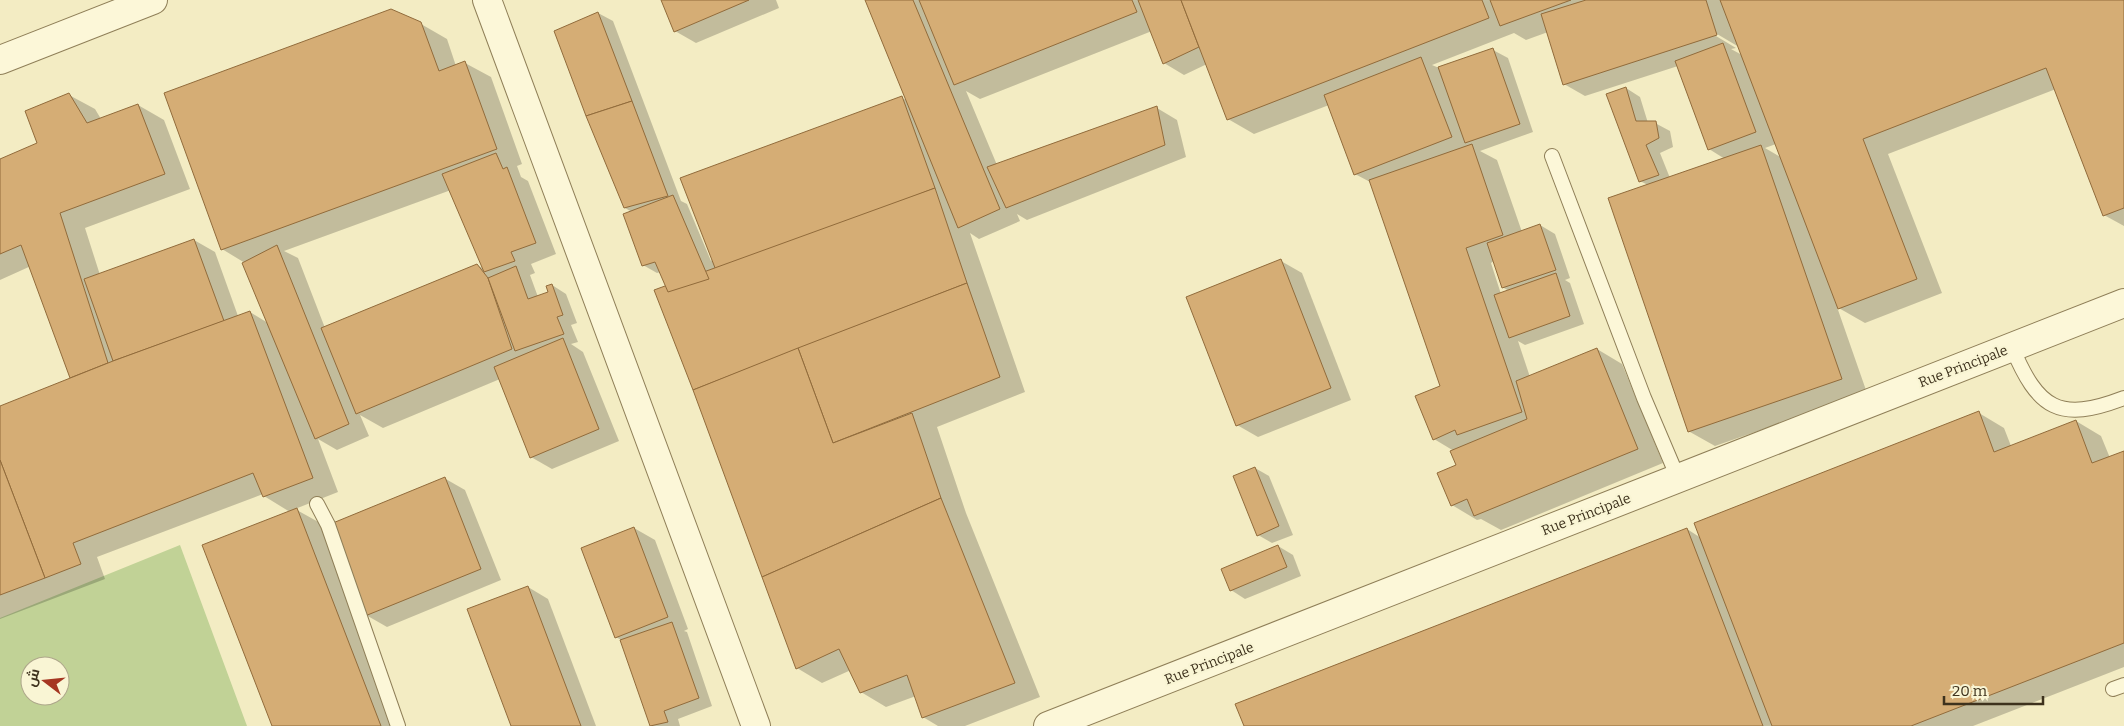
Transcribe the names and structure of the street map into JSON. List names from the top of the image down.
{
  "streets": {
    "street": ["Rue Principale"]
  },
  "scale_bar": "20 m",
  "north": "left"
}
